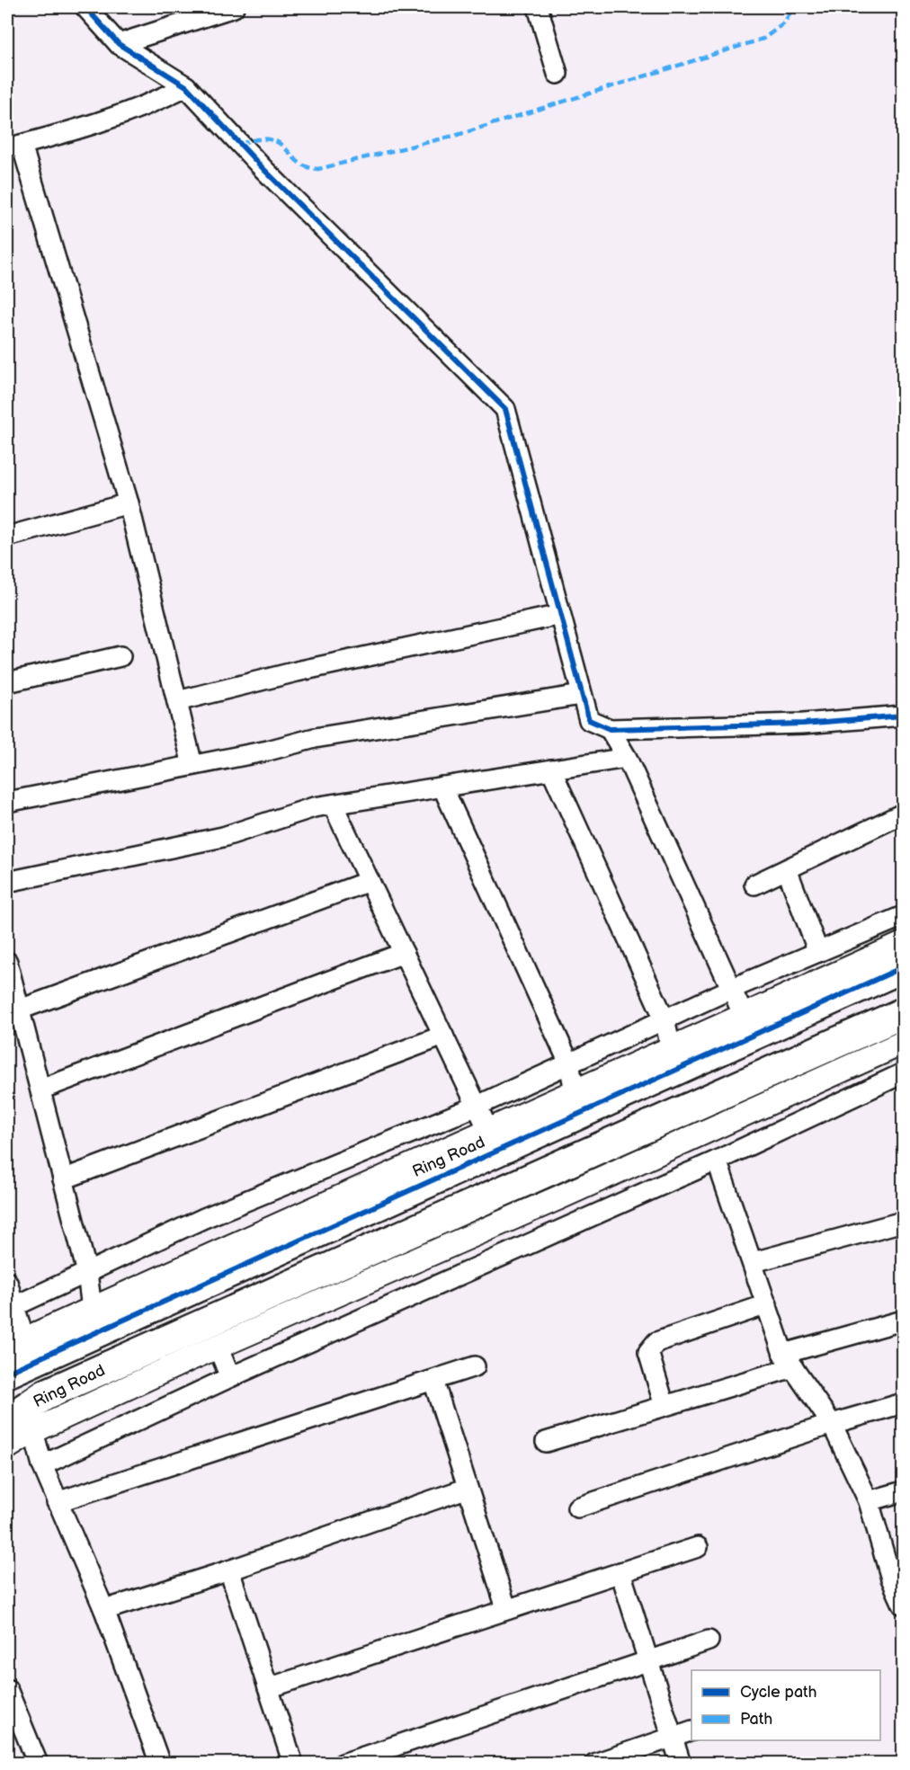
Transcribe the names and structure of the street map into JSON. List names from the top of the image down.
{
  "streets": {
    "highway": ["Ring Road"]
  },
  "legend": ["Cycle path", "Path"]
}
